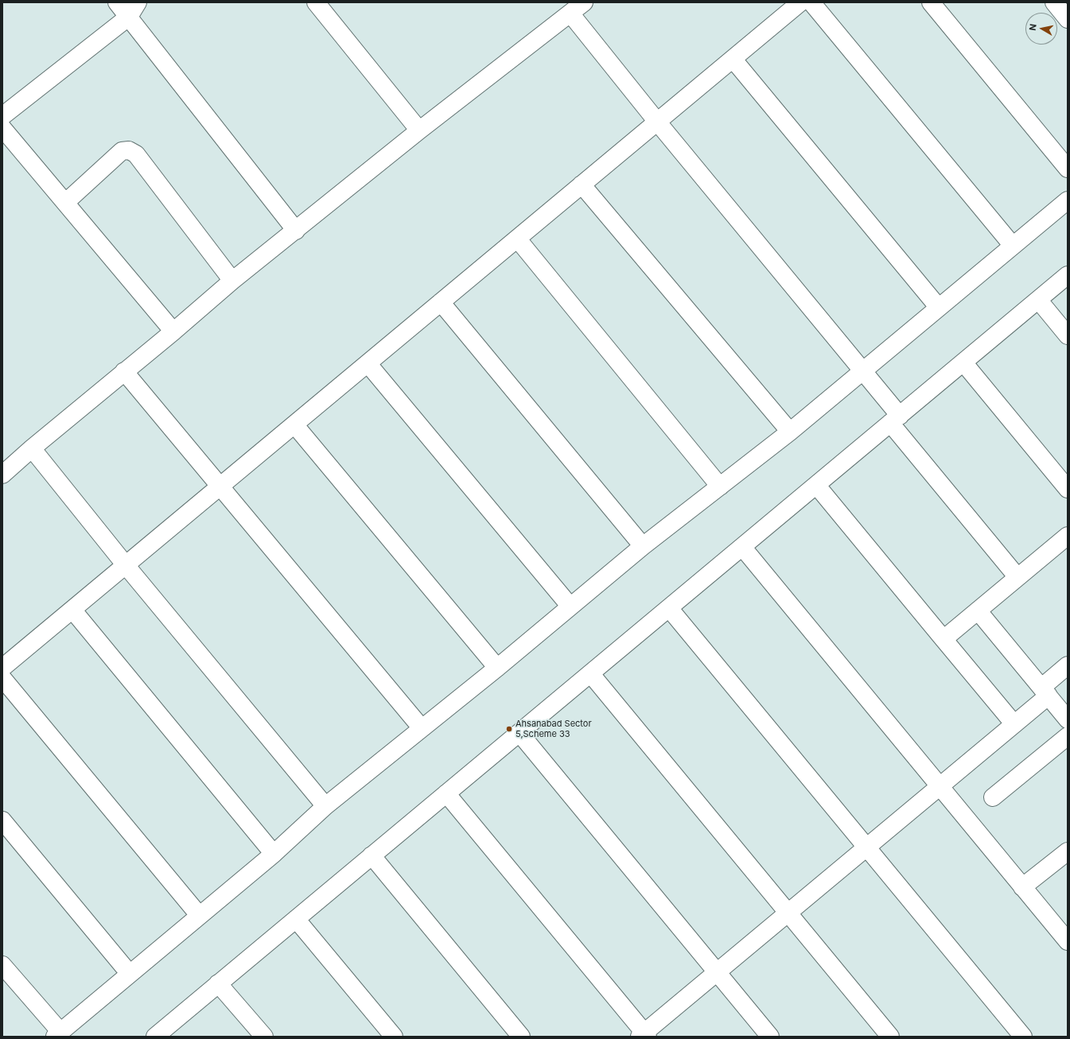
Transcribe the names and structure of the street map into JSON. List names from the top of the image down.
{
  "places": ["Ahsanabad Sector 5,Scheme 33"],
  "north": "left"
}
